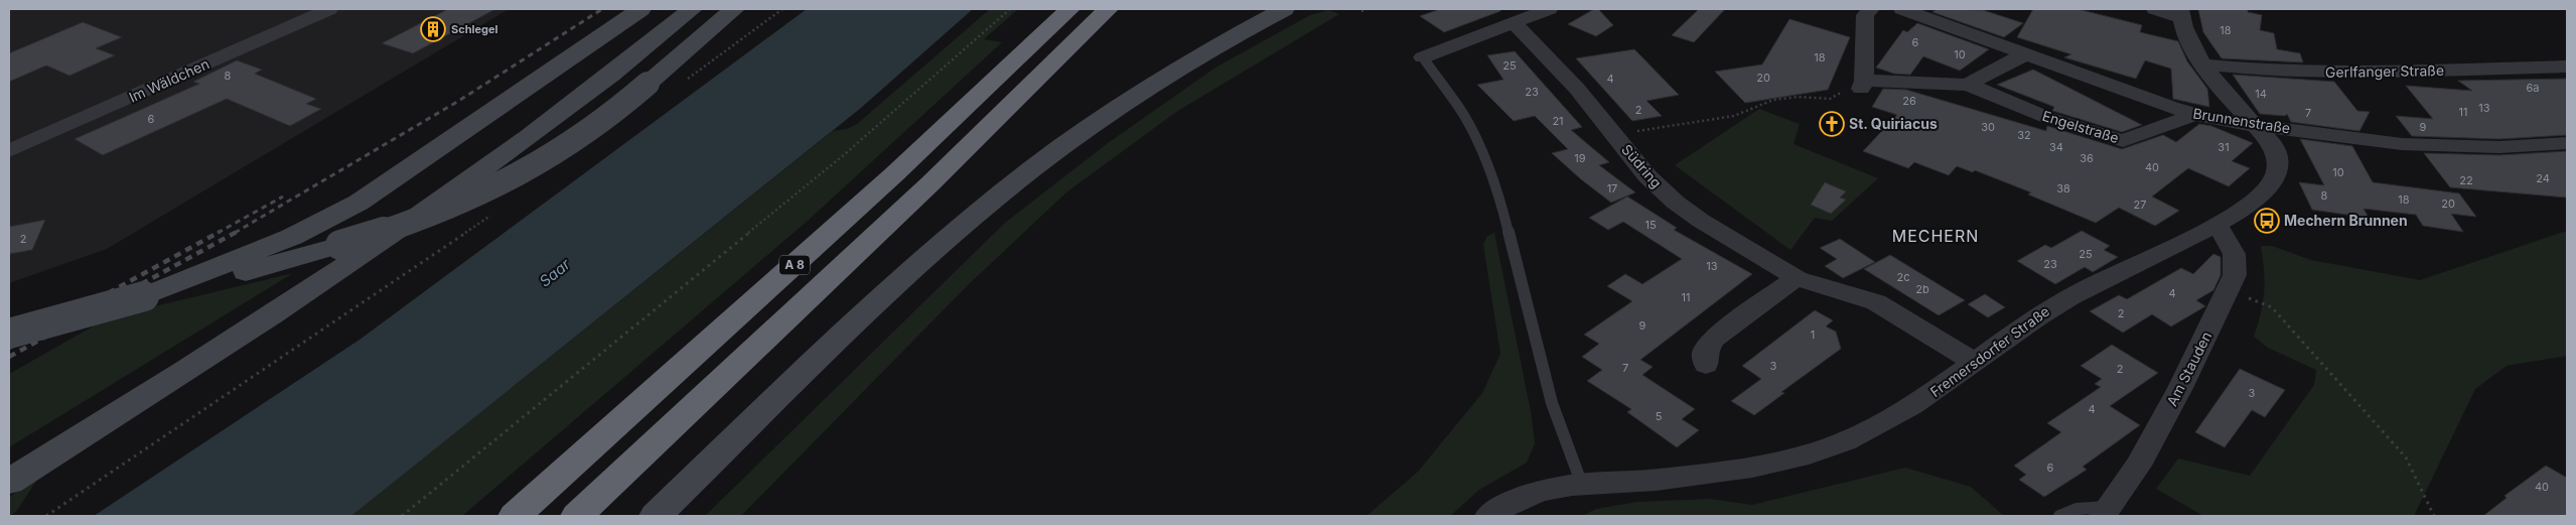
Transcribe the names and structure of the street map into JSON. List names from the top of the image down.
{
  "streets": {
    "highway": ["A 8"],
    "street": [
      "Gerlfanger Straße",
      "Im Wäldchen",
      "Brunnenstraße",
      "Engelstraße",
      "Südring",
      "Fremersdorfer Straße",
      "Am Stauden"
    ]
  },
  "crossings": [
    ["Gerlfanger Straße", "Fremersdorfer Straße"],
    ["Brunnenstraße", "Engelstraße"],
    ["Brunnenstraße", "Fremersdorfer Straße"],
    ["Südring", "Fremersdorfer Straße"],
    ["Fremersdorfer Straße", "Am Stauden"]
  ],
  "districts": ["MECHERN"],
  "water": ["Saar"],
  "places": {
    "building": ["Schlegel"],
    "church": ["St. Quiriacus"],
    "bus stop": ["Mechern Brunnen"]
  },
  "house_numbers": [
    "18",
    "6",
    "10",
    "18",
    "25",
    "8",
    "20",
    "4",
    "6a",
    "23",
    "14",
    "26",
    "13",
    "2",
    "11",
    "7",
    "6",
    "21",
    "30",
    "9",
    "32",
    "34",
    "31",
    "19",
    "36",
    "40",
    "10",
    "24",
    "22",
    "17",
    "38",
    "8",
    "18",
    "20",
    "27",
    "15",
    "2",
    "25",
    "23",
    "13",
    "2c",
    "2b",
    "4",
    "11",
    "2",
    "9",
    "1",
    "3",
    "7",
    "2",
    "3",
    "4",
    "5",
    "6",
    "40"
  ]
}
